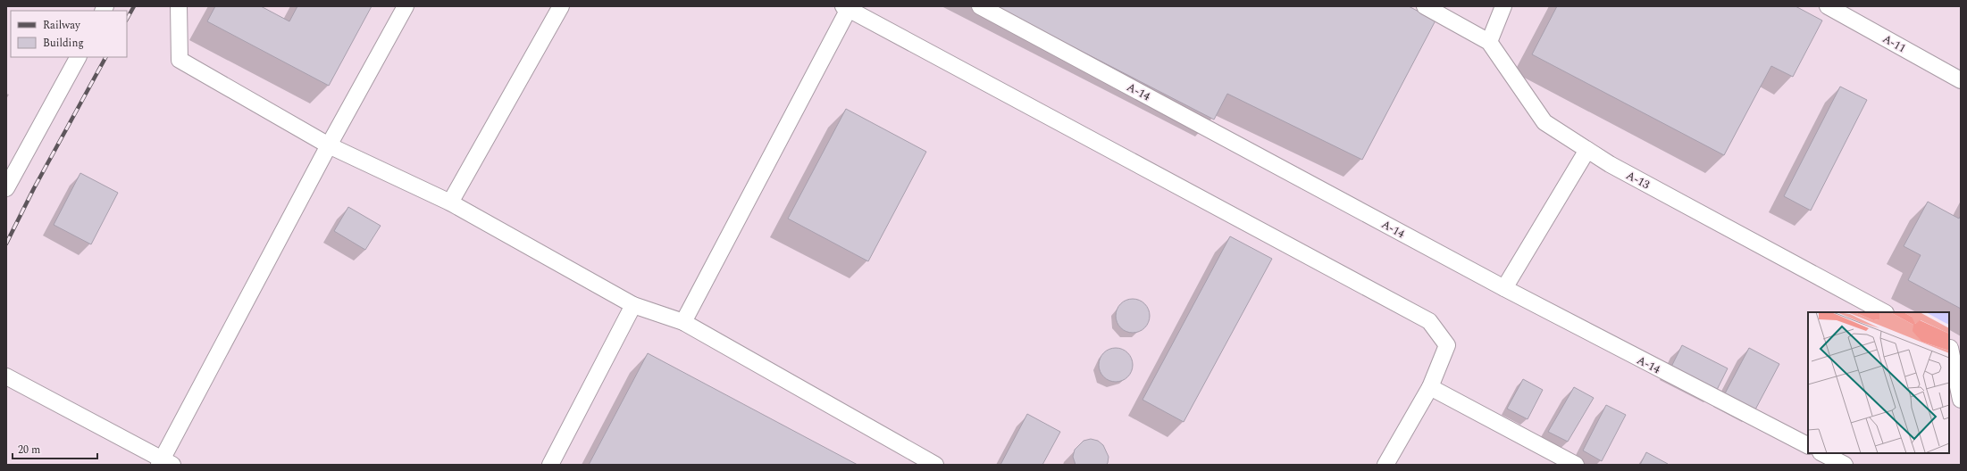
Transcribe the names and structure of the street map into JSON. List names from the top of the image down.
{
  "streets": {
    "lane": ["A-11", "A-14", "A-13"]
  },
  "legend": ["Railway", "Building"],
  "scale_bar": "20 m"
}
